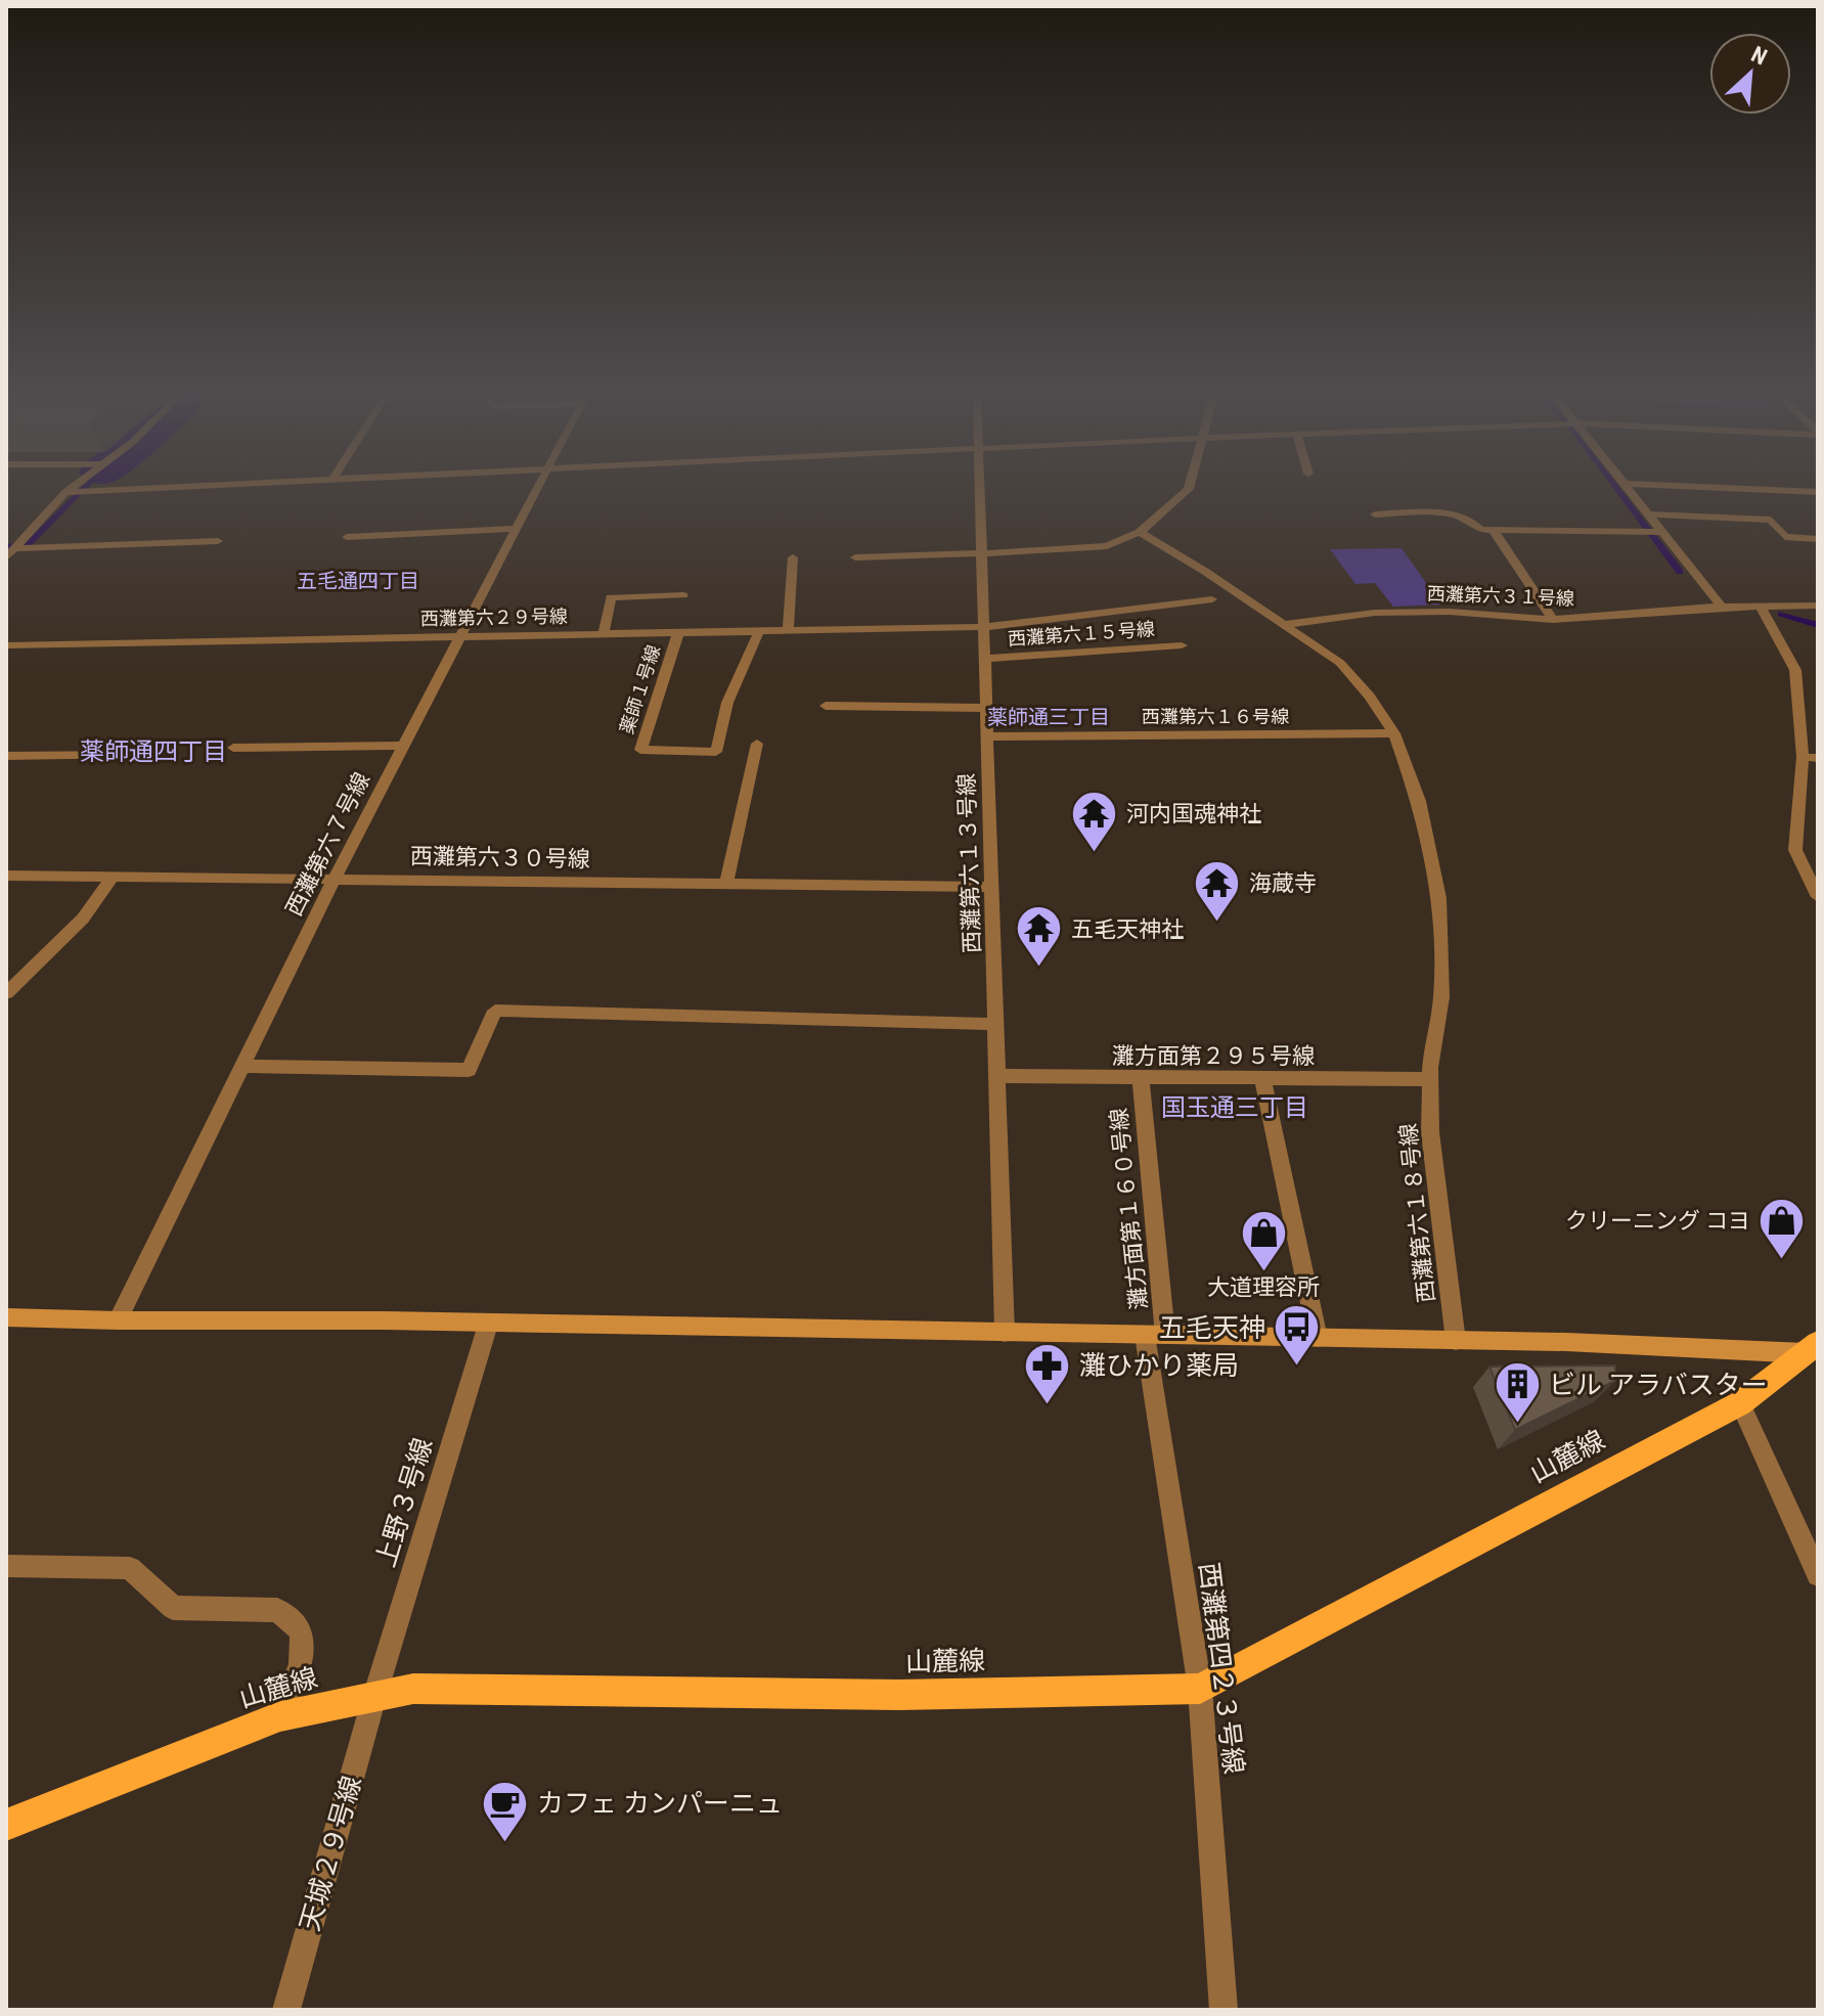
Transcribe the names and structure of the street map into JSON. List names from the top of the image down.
{
  "streets": {
    "main road": ["山麓線"],
    "street": [
      "西灘第六３１号線",
      "西灘第六２９号線",
      "西灘第六１５号線",
      "薬師１号線",
      "西灘第六１６号線",
      "西灘第六７号線",
      "西灘第六３０号線",
      "西灘第六１３号線",
      "灘方面第２９５号線",
      "灘方面第１６０号線",
      "西灘第六１８号線",
      "上野３号線",
      "西灘第四２３号線",
      "天城２９号線"
    ]
  },
  "crossings": [
    ["西灘第六３１号線", "西灘第六１８号線"],
    ["西灘第六２９号線", "薬師１号線"],
    ["西灘第六２９号線", "西灘第六７号線"],
    ["西灘第六２９号線", "西灘第六１３号線"],
    ["西灘第六１５号線", "西灘第六１３号線"],
    ["西灘第六１６号線", "西灘第六１３号線"],
    ["西灘第六１６号線", "西灘第六１８号線"],
    ["西灘第六７号線", "西灘第六３０号線"],
    ["西灘第六３０号線", "西灘第六１３号線"],
    ["西灘第六１３号線", "灘方面第２９５号線"],
    ["灘方面第２９５号線", "灘方面第１６０号線"],
    ["灘方面第２９５号線", "西灘第六１８号線"],
    ["灘方面第１６０号線", "西灘第四２３号線"],
    ["山麓線", "上野３号線"],
    ["山麓線", "西灘第四２３号線"],
    ["山麓線", "天城２９号線"],
    ["上野３号線", "天城２９号線"]
  ],
  "districts": [
    "五毛通四丁目",
    "薬師通三丁目",
    "薬師通四丁目",
    "国玉通三丁目"
  ],
  "places": {
    "temple": ["河内国魂神社", "海蔵寺", "五毛天神社"],
    "shop": ["クリーニング コヨ", "大道理容所"],
    "bus stop": ["五毛天神"],
    "pharmacy": ["灘ひかり薬局"],
    "building": ["ビル アラバスター"],
    "cafe": ["カフェ カンパーニュ"]
  },
  "north": "top right"
}
